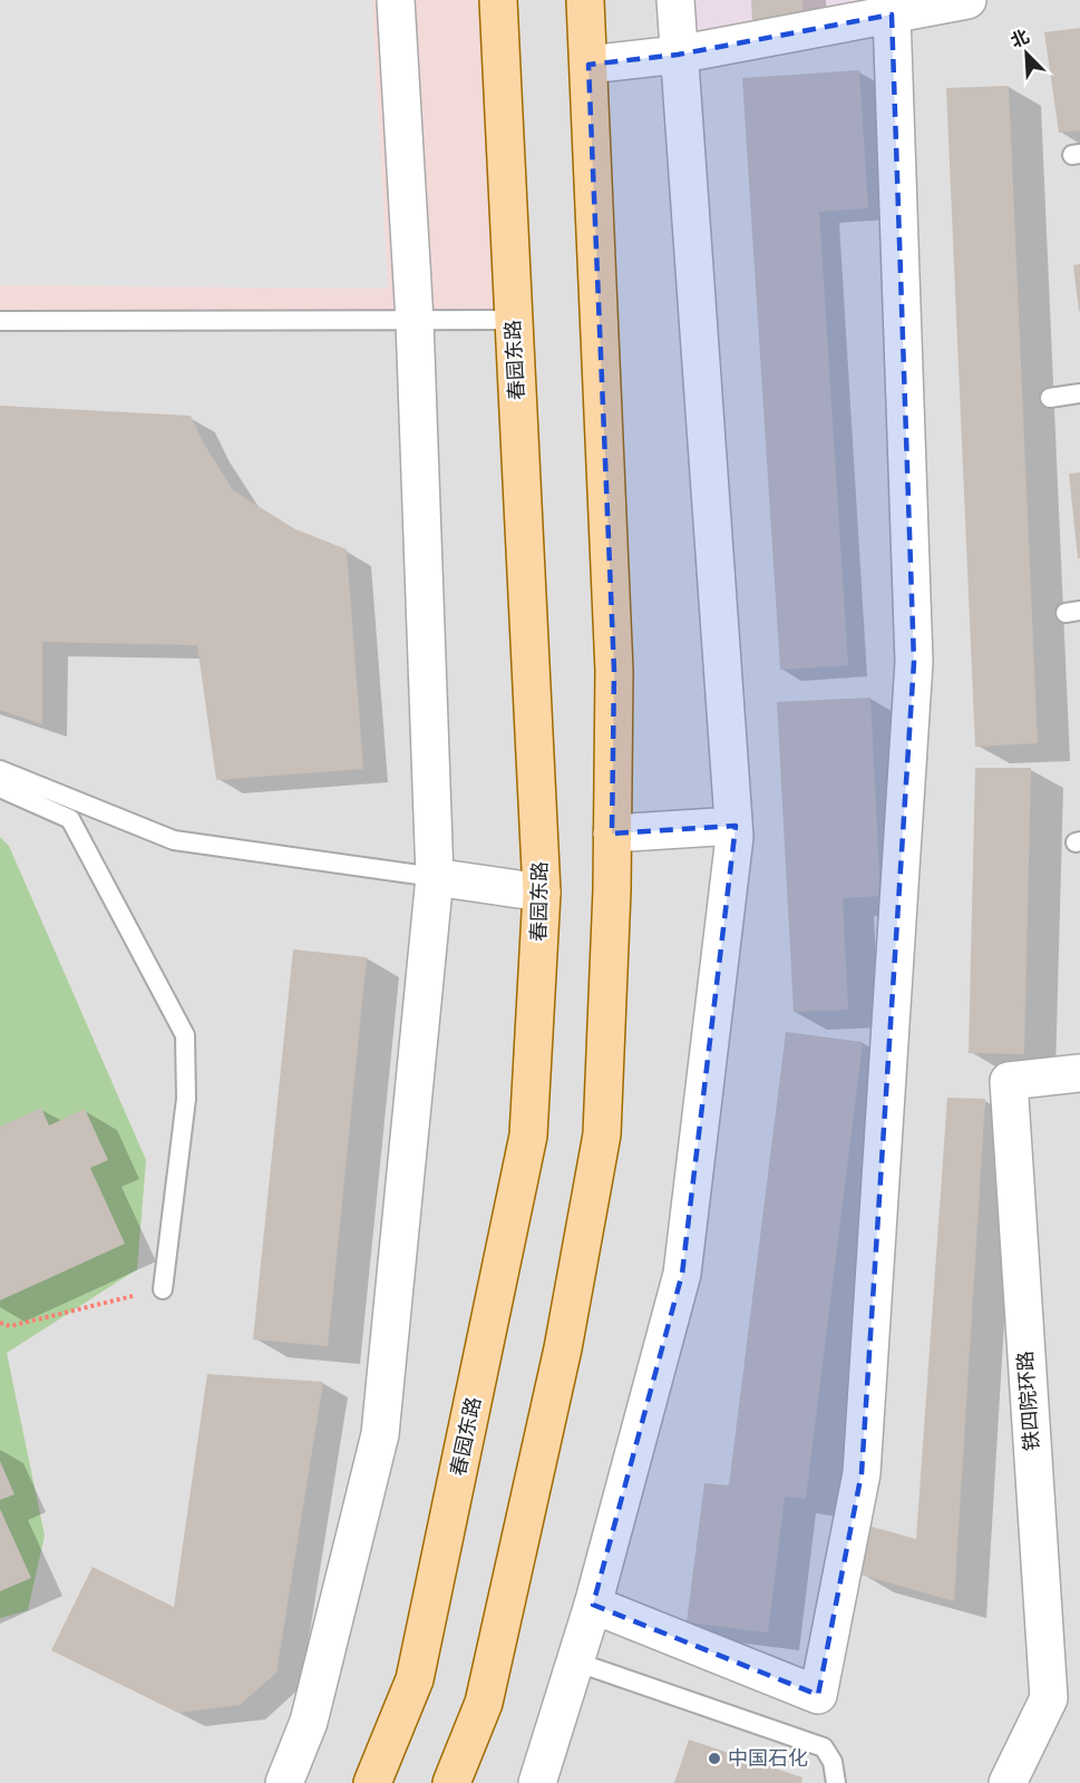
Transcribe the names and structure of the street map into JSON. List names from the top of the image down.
{
  "streets": {
    "main road": ["春园东路"],
    "street": ["铁四院环路"]
  },
  "places": ["中国石化"],
  "north": "top left"
}
